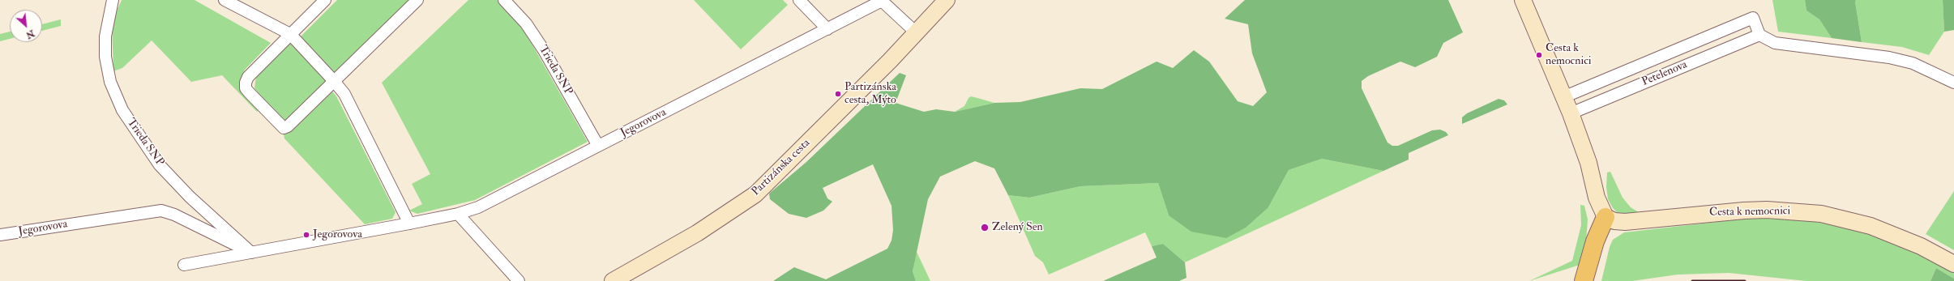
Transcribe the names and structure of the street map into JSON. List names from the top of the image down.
{
  "streets": {
    "street": [
      "Trieda SNP",
      "Petelenova",
      "Jegorovova",
      "Partizánska cesta",
      "Cesta k nemocnici"
    ]
  },
  "crossings": [
    ["Trieda SNP", "Jegorovova"]
  ],
  "places": [
    "Cesta k nemocnici",
    "Partizánska cesta, Mýto",
    "Zelený Sen",
    "Jegorovova"
  ],
  "north": "bottom right"
}
